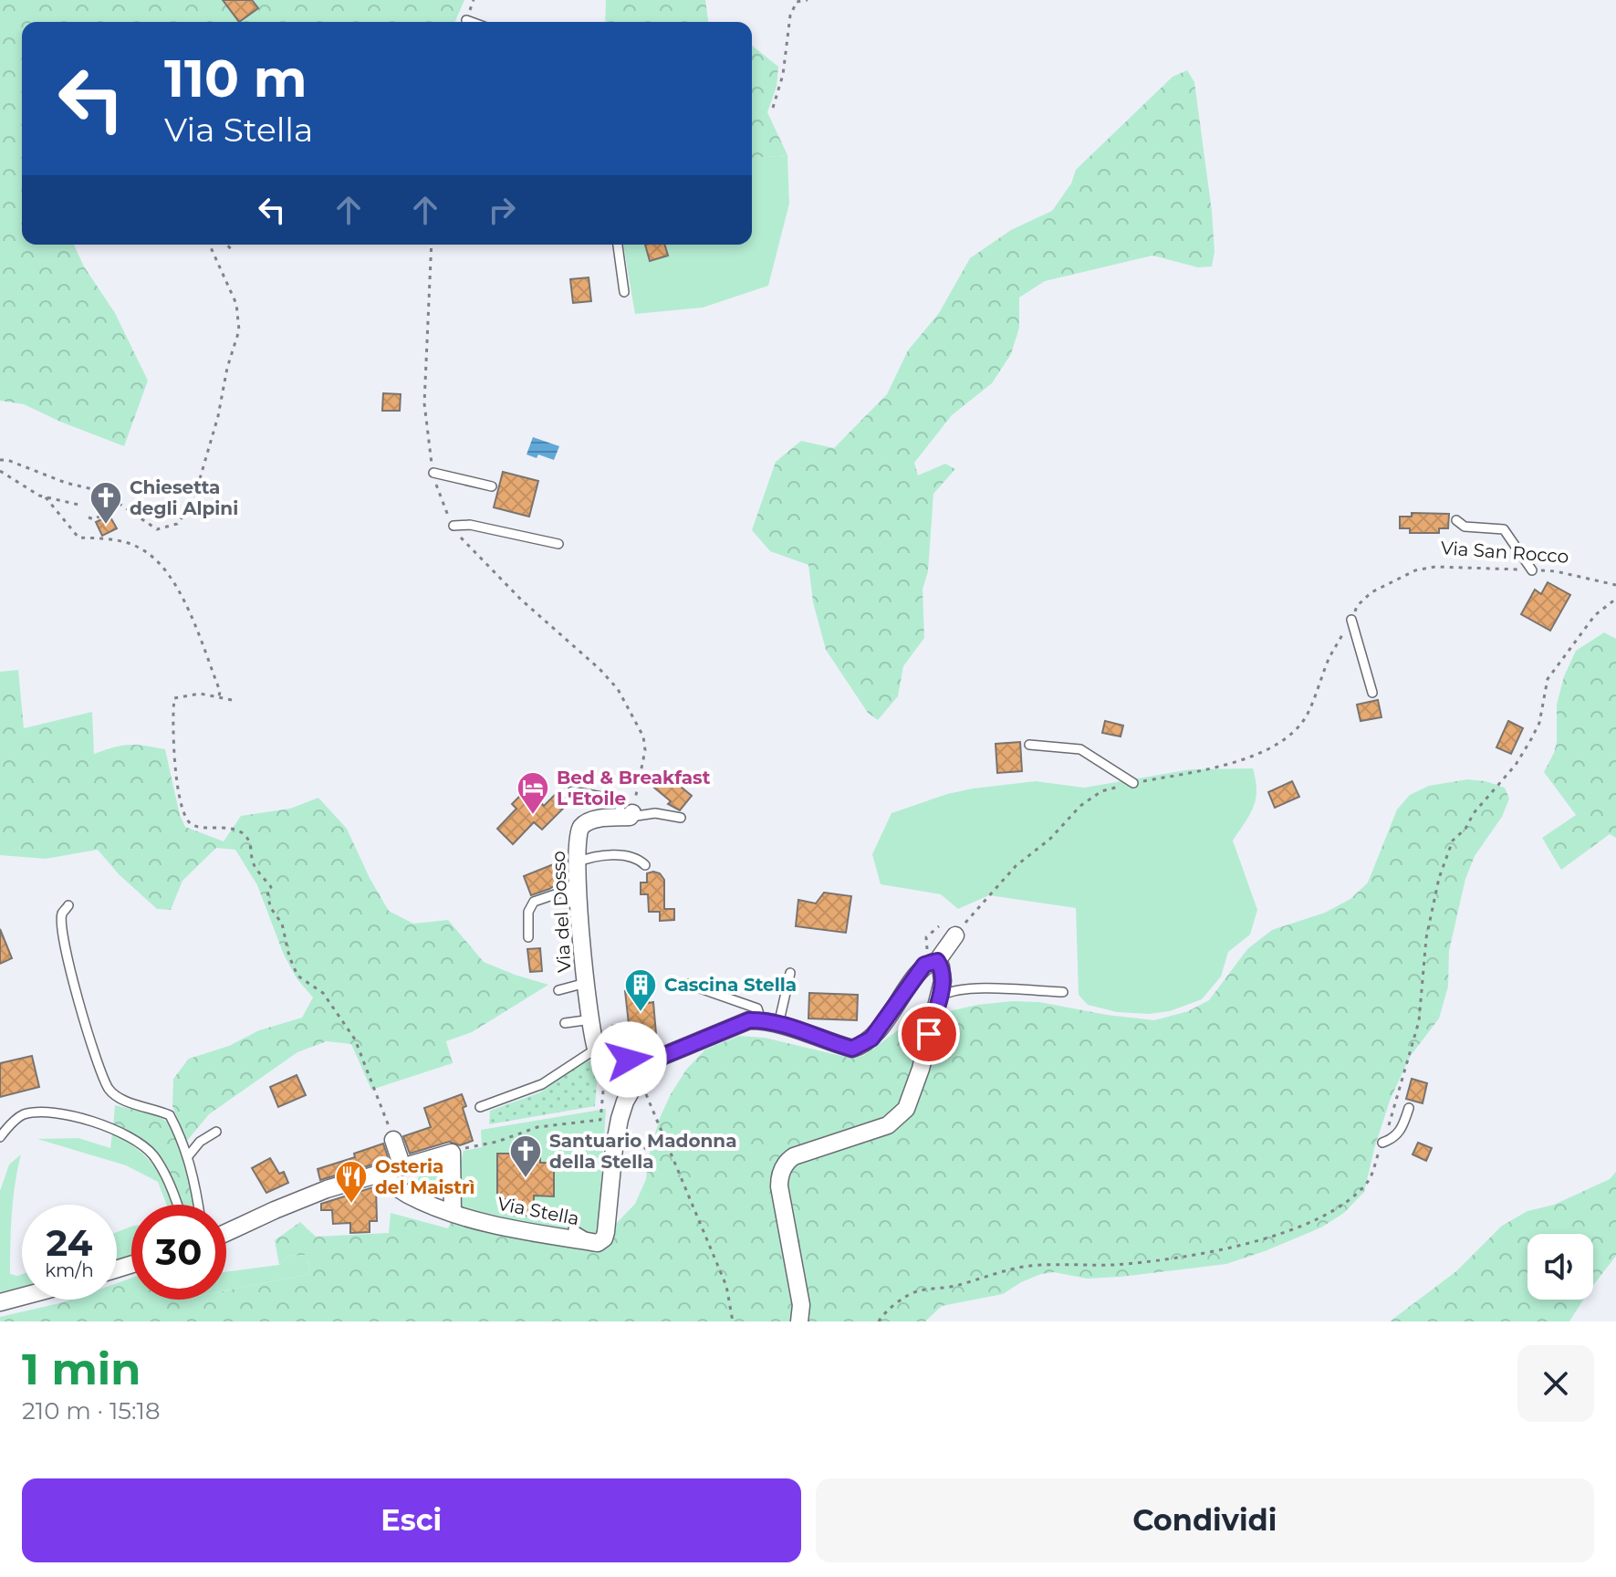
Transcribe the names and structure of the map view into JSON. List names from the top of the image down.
{
  "streets": {
    "street": ["Via del Dosso", "Via Stella"],
    "path": ["Via San Rocco"]
  },
  "places": {
    "church": ["Chiesetta degli Alpini", "Santuario Madonna della Stella"],
    "hotel": ["Bed & Breakfast L'Etoile"],
    "building": ["Cascina Stella"],
    "restaurant": ["Osteria del Maistrì"]
  },
  "page": {
    "turn": ["110 m", "Via Stella"],
    "speed": "24 km/h",
    "limit": "30",
    "heading": ["1 min", "210 m · 15:18"],
    "buttons": ["Esci", "Condividi"]
  }
}
